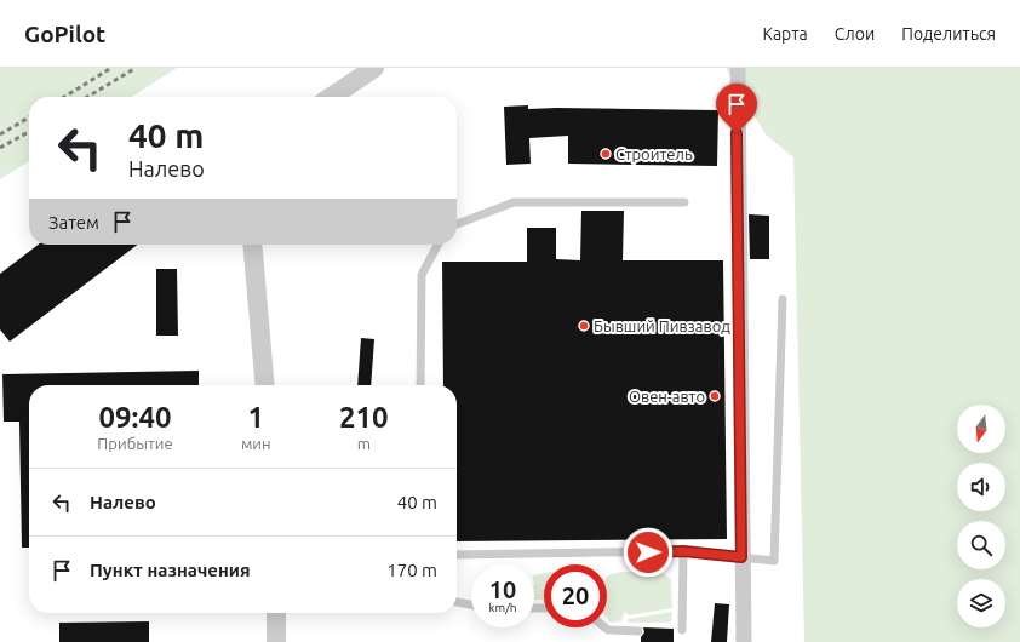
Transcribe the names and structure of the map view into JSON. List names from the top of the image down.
{
  "places": ["Строитель", "Бывший Пивзавод", "Овен-авто"],
  "north": "bottom",
  "page": {
    "header": "GoPilot",
    "nav": ["Карта", "Слои", "Поделиться"],
    "turn": ["40 m", "Налево"],
    "then": "Затем",
    "eta": [
      "09:40",
      "Прибытие",
      "1",
      "мин",
      "210",
      "m"
    ],
    "list": [
      {
        "name": "Налево",
        "value": "40 m"
      },
      {
        "name": "Пункт назначения",
        "value": "170 m"
      }
    ],
    "speed": "10 km/h",
    "limit": "20"
  }
}
